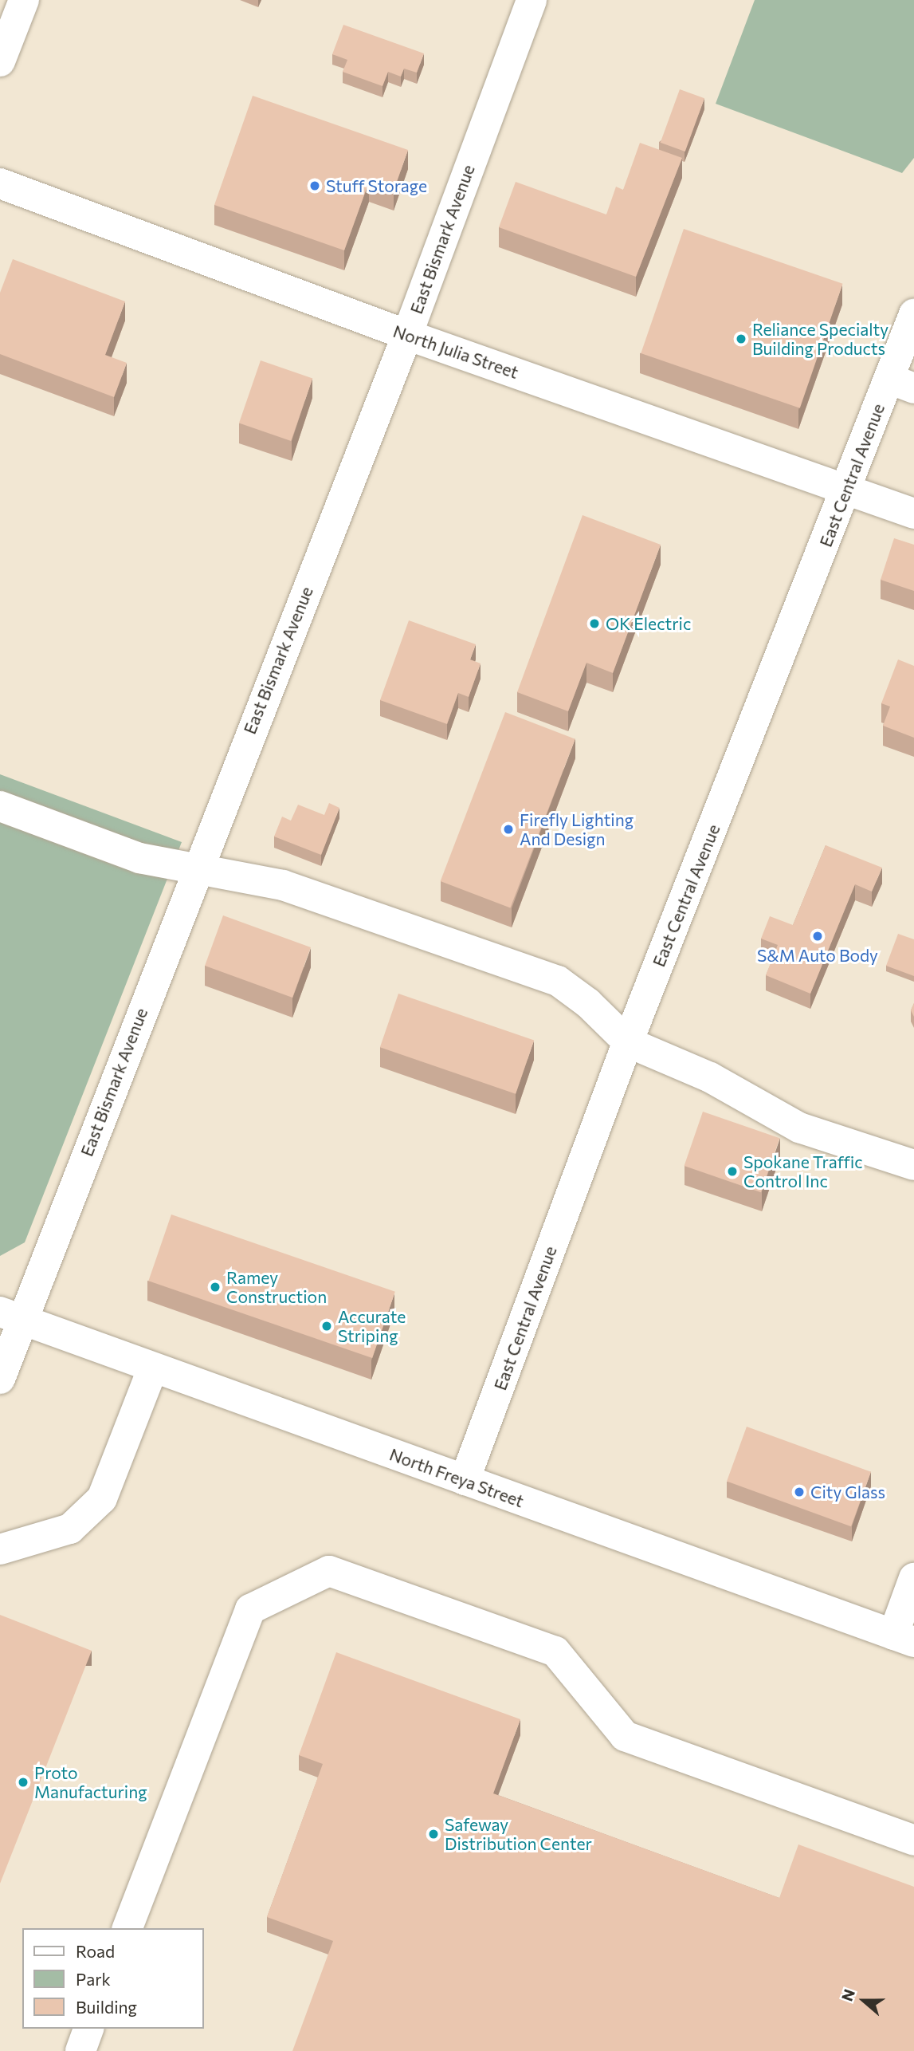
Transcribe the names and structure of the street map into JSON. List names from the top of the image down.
{
  "streets": {
    "street": [
      "East Bismark Avenue",
      "North Julia Street",
      "East Central Avenue",
      "North Freya Street"
    ]
  },
  "crossings": [
    ["East Bismark Avenue", "North Julia Street"],
    ["East Bismark Avenue", "North Freya Street"],
    ["North Julia Street", "East Central Avenue"],
    ["East Central Avenue", "North Freya Street"]
  ],
  "places": [
    "Stuff Storage",
    "Reliance Specialty Building Products",
    "OK Electric",
    "Firefly Lighting And Design",
    "S&M Auto Body",
    "Spokane Traffic Control Inc",
    "Ramey Construction",
    "Accurate Striping",
    "City Glass",
    "Proto Manufacturing",
    "Safeway Distribution Center"
  ],
  "legend": ["Road", "Park", "Building"],
  "north": "left"
}
